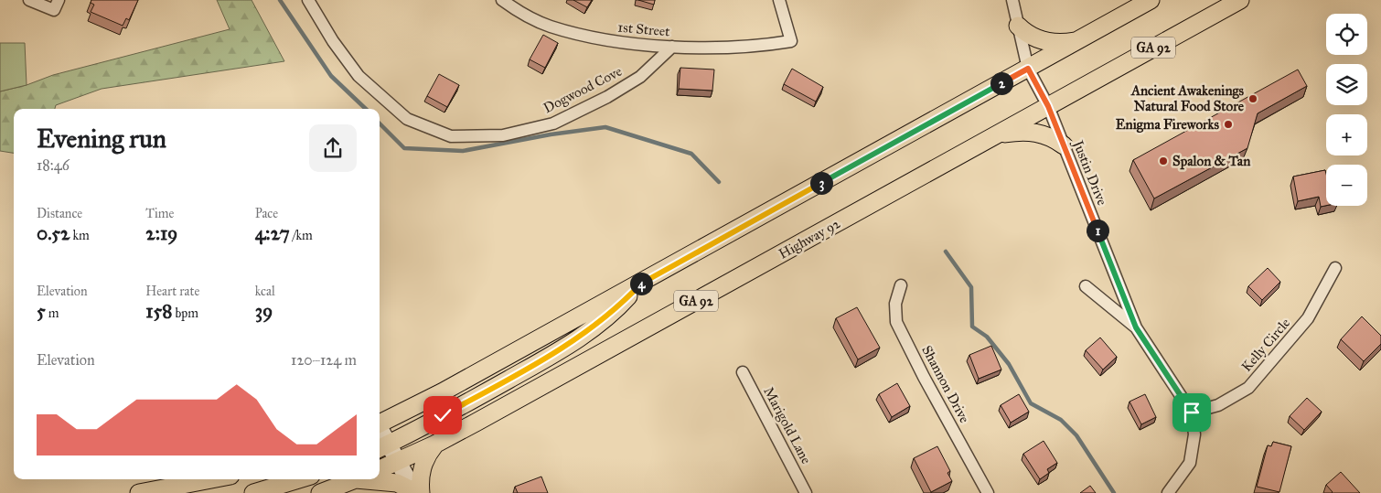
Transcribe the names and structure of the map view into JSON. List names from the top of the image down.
{
  "streets": {
    "main road": ["GA 92", "Highway 92"],
    "street": [
      "1st Street",
      "Dogwood Cove",
      "Justin Drive",
      "Kelly Circle",
      "Shannon Drive",
      "Marigold Lane"
    ]
  },
  "crossings": [
    ["1st Street", "Dogwood Cove"],
    ["Justin Drive", "Highway 92"],
    ["Justin Drive", "Kelly Circle"]
  ],
  "places": ["Ancient Awakenings Natural Food Store", "Enigma Fireworks", "Spalon & Tan"],
  "page": {
    "map_buttons": ["+", "−"],
    "pins": [
      "2",
      "3",
      "1",
      "4"
    ],
    "heading": ["Evening run", "18:46"],
    "stats": [
      ["Distance", "0.52 km"],
      ["Time", "2:19"],
      ["Pace", "4:27 /km"],
      ["Elevation", "5 m"],
      ["Heart rate", "158 bpm"],
      ["kcal", "39"]
    ],
    "chart": ["Elevation", "120–124 m"]
  }
}
